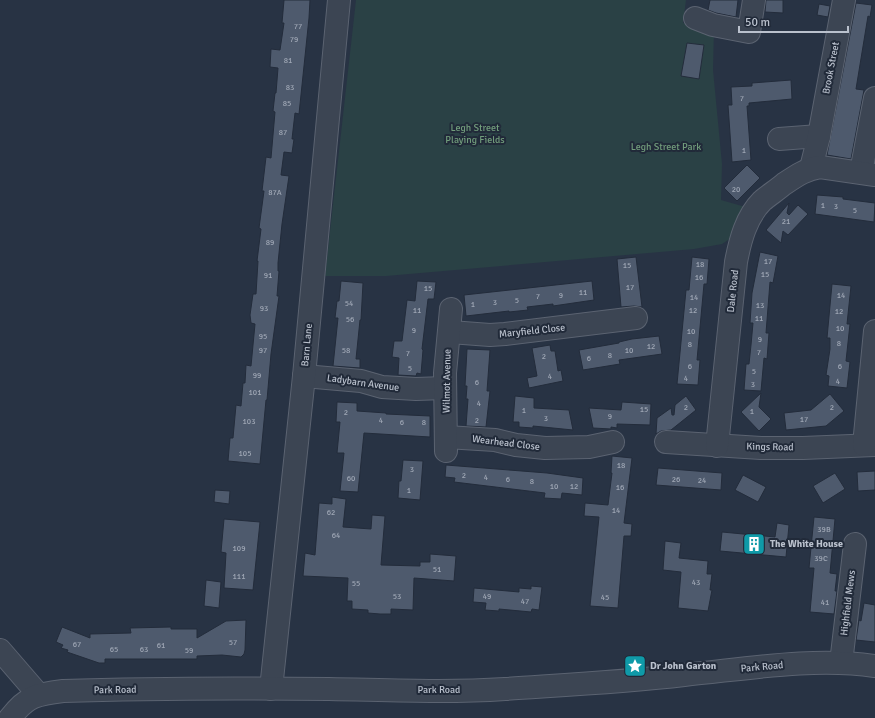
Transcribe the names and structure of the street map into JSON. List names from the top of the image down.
{
  "streets": {
    "street": [
      "Brook Street",
      "Dale Road",
      "Maryfield Close",
      "Barn Lane",
      "Wilmot Avenue",
      "Ladybarn Avenue",
      "Wearhead Close",
      "Kings Road",
      "Highfield Mews",
      "Park Road"
    ]
  },
  "crossings": [
    ["Brook Street", "Dale Road"],
    ["Dale Road", "Kings Road"],
    ["Maryfield Close", "Wilmot Avenue"],
    ["Barn Lane", "Ladybarn Avenue"],
    ["Barn Lane", "Park Road"],
    ["Wilmot Avenue", "Ladybarn Avenue"],
    ["Wilmot Avenue", "Wearhead Close"],
    ["Highfield Mews", "Park Road"]
  ],
  "parks": ["Legh Street Playing Fields", "Legh Street Park"],
  "places": {
    "building": ["The White House"],
    "place": ["Dr John Garton"]
  },
  "house_numbers": [
    "77",
    "79",
    "81",
    "83",
    "7",
    "85",
    "87",
    "1",
    "20",
    "87A",
    "1",
    "3",
    "5",
    "21",
    "89",
    "17",
    "18",
    "15",
    "15",
    "91",
    "16",
    "17",
    "15",
    "11",
    "9",
    "14",
    "7",
    "14",
    "5",
    "3",
    "54",
    "1",
    "13",
    "93",
    "11",
    "12",
    "12",
    "11",
    "56",
    "10",
    "9",
    "10",
    "95",
    "9",
    "8",
    "8",
    "12",
    "97",
    "58",
    "10",
    "7",
    "7",
    "8",
    "2",
    "6",
    "6",
    "6",
    "5",
    "5",
    "99",
    "4",
    "4",
    "4",
    "6",
    "3",
    "101",
    "4",
    "2",
    "2",
    "15",
    "1",
    "1",
    "2",
    "9",
    "3",
    "17",
    "4",
    "2",
    "103",
    "6",
    "8",
    "105",
    "18",
    "3",
    "2",
    "4",
    "60",
    "6",
    "26",
    "24",
    "8",
    "10",
    "12",
    "16",
    "1",
    "14",
    "62",
    "39B",
    "64",
    "109",
    "39C",
    "51",
    "111",
    "43",
    "55",
    "53",
    "49",
    "45",
    "47",
    "41",
    "57",
    "67",
    "61",
    "65",
    "63",
    "59"
  ],
  "scale_bar": "50 m"
}
